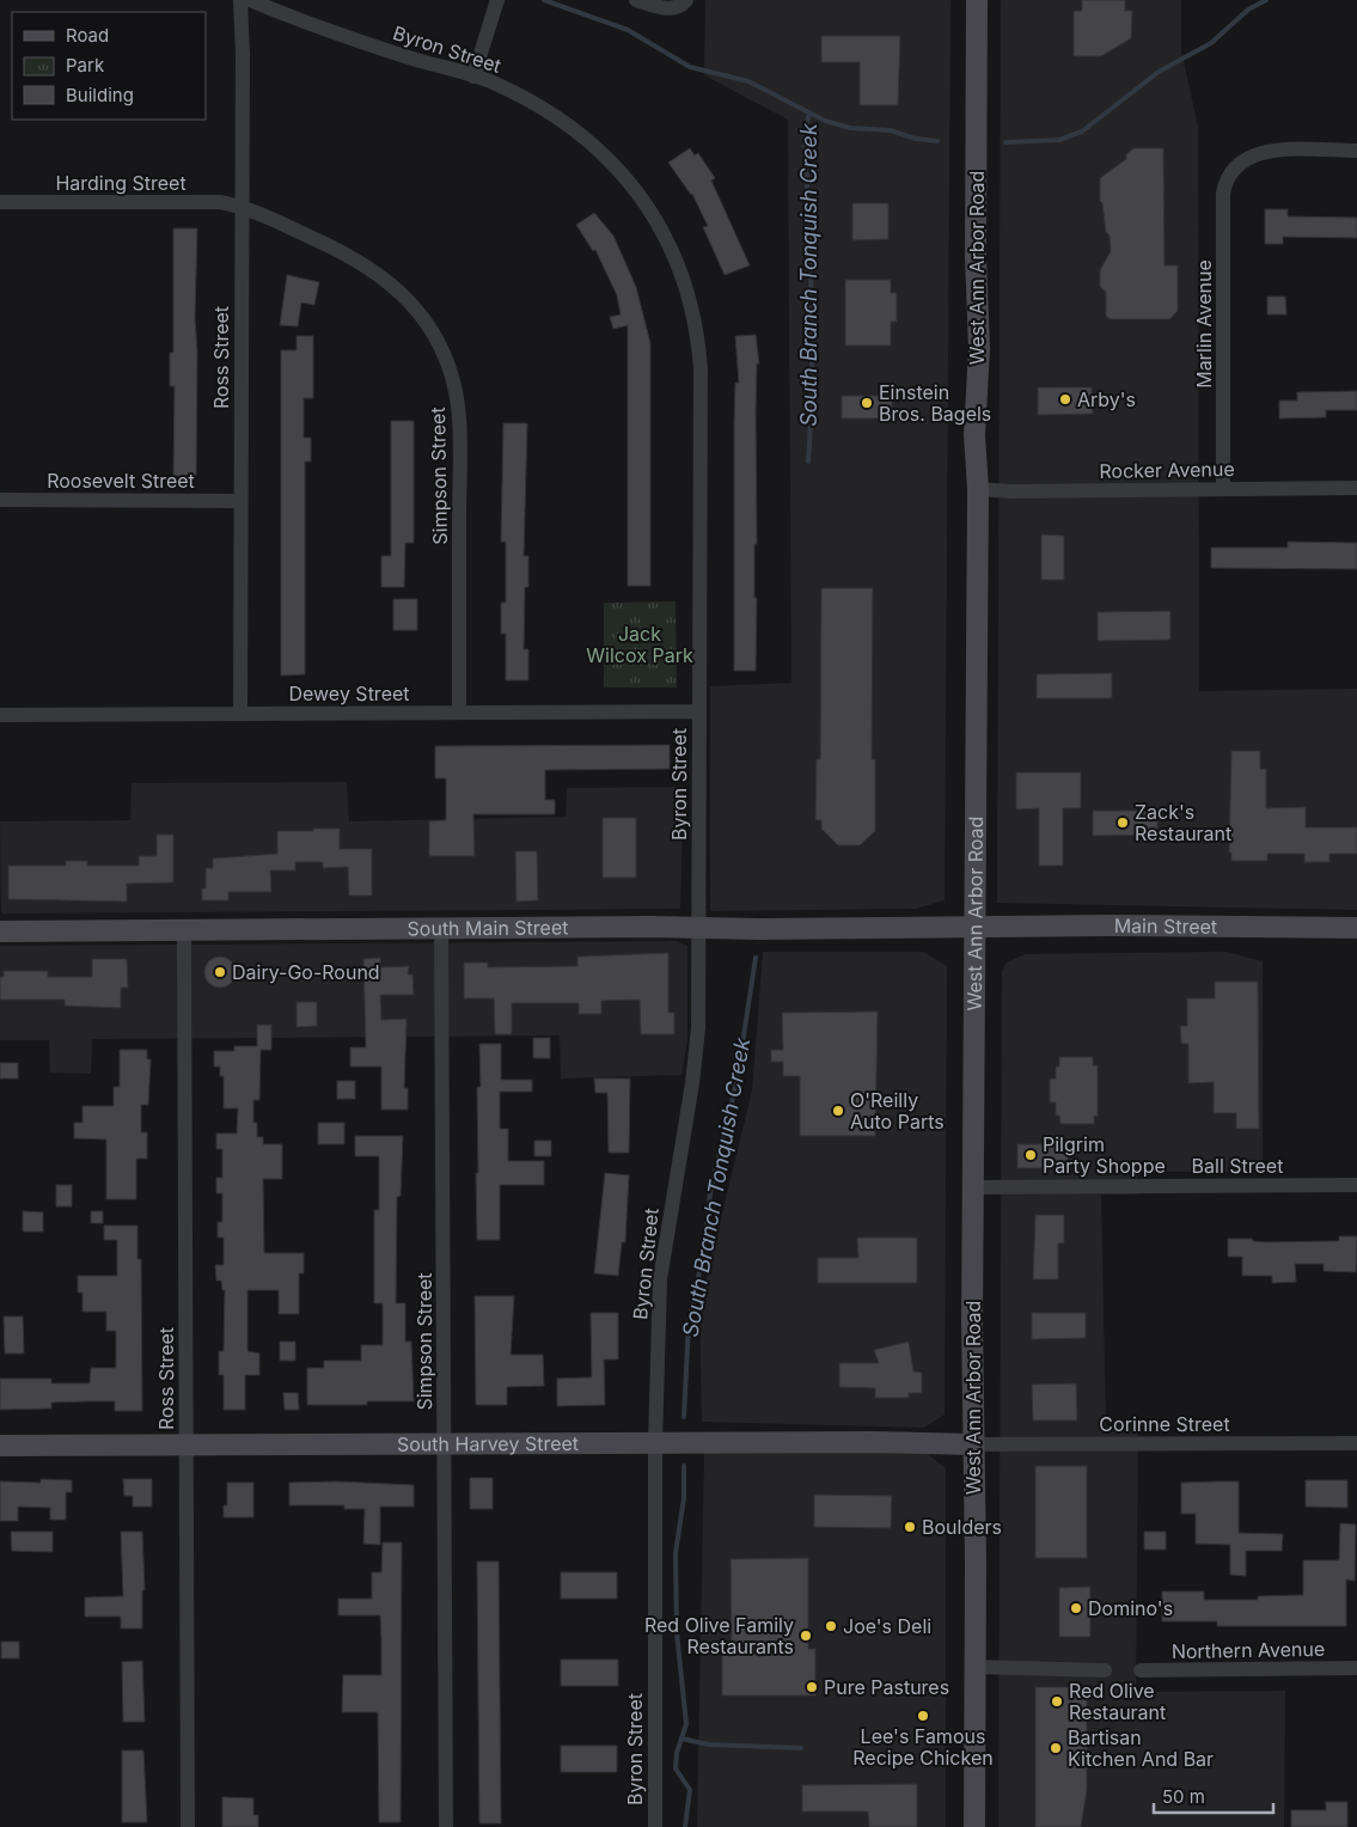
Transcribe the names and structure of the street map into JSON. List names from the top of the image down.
{
  "streets": {
    "main road": [
      "West Ann Arbor Road",
      "Main Street",
      "South Main Street",
      "South Harvey Street"
    ],
    "street": [
      "Byron Street",
      "Harding Street",
      "Marlin Avenue",
      "Ross Street",
      "Rocker Avenue",
      "Simpson Street",
      "Roosevelt Street",
      "Dewey Street",
      "Ball Street",
      "Corinne Street",
      "Northern Avenue"
    ]
  },
  "crossings": [
    ["Byron Street", "Dewey Street"],
    ["Byron Street", "South Main Street"],
    ["Byron Street", "South Harvey Street"],
    ["Harding Street", "Ross Street"],
    ["Harding Street", "Simpson Street"],
    ["West Ann Arbor Road", "Rocker Avenue"],
    ["West Ann Arbor Road", "Main Street"],
    ["West Ann Arbor Road", "South Main Street"],
    ["West Ann Arbor Road", "Ball Street"],
    ["West Ann Arbor Road", "Corinne Street"],
    ["West Ann Arbor Road", "South Harvey Street"],
    ["Marlin Avenue", "Rocker Avenue"],
    ["Ross Street", "Simpson Street"],
    ["Ross Street", "Roosevelt Street"],
    ["Ross Street", "Dewey Street"],
    ["Ross Street", "South Main Street"],
    ["Ross Street", "South Harvey Street"],
    ["Simpson Street", "Dewey Street"],
    ["Simpson Street", "South Main Street"],
    ["Simpson Street", "South Harvey Street"],
    ["Main Street", "South Main Street"],
    ["Corinne Street", "South Harvey Street"]
  ],
  "water": ["South Branch Tonquish Creek"],
  "parks": ["Jack Wilcox Park"],
  "places": [
    "Arby's",
    "Einstein Bros. Bagels",
    "Zack's Restaurant",
    "Dairy-Go-Round",
    "O'Reilly Auto Parts",
    "Pilgrim Party Shoppe",
    "Boulders",
    "Domino's",
    "Joe's Deli",
    "Red Olive Family Restaurants",
    "Pure Pastures",
    "Red Olive Restaurant",
    "Lee's Famous Recipe Chicken",
    "Bartisan Kitchen And Bar"
  ],
  "legend": ["Road", "Park", "Building"],
  "scale_bar": "50 m"
}
